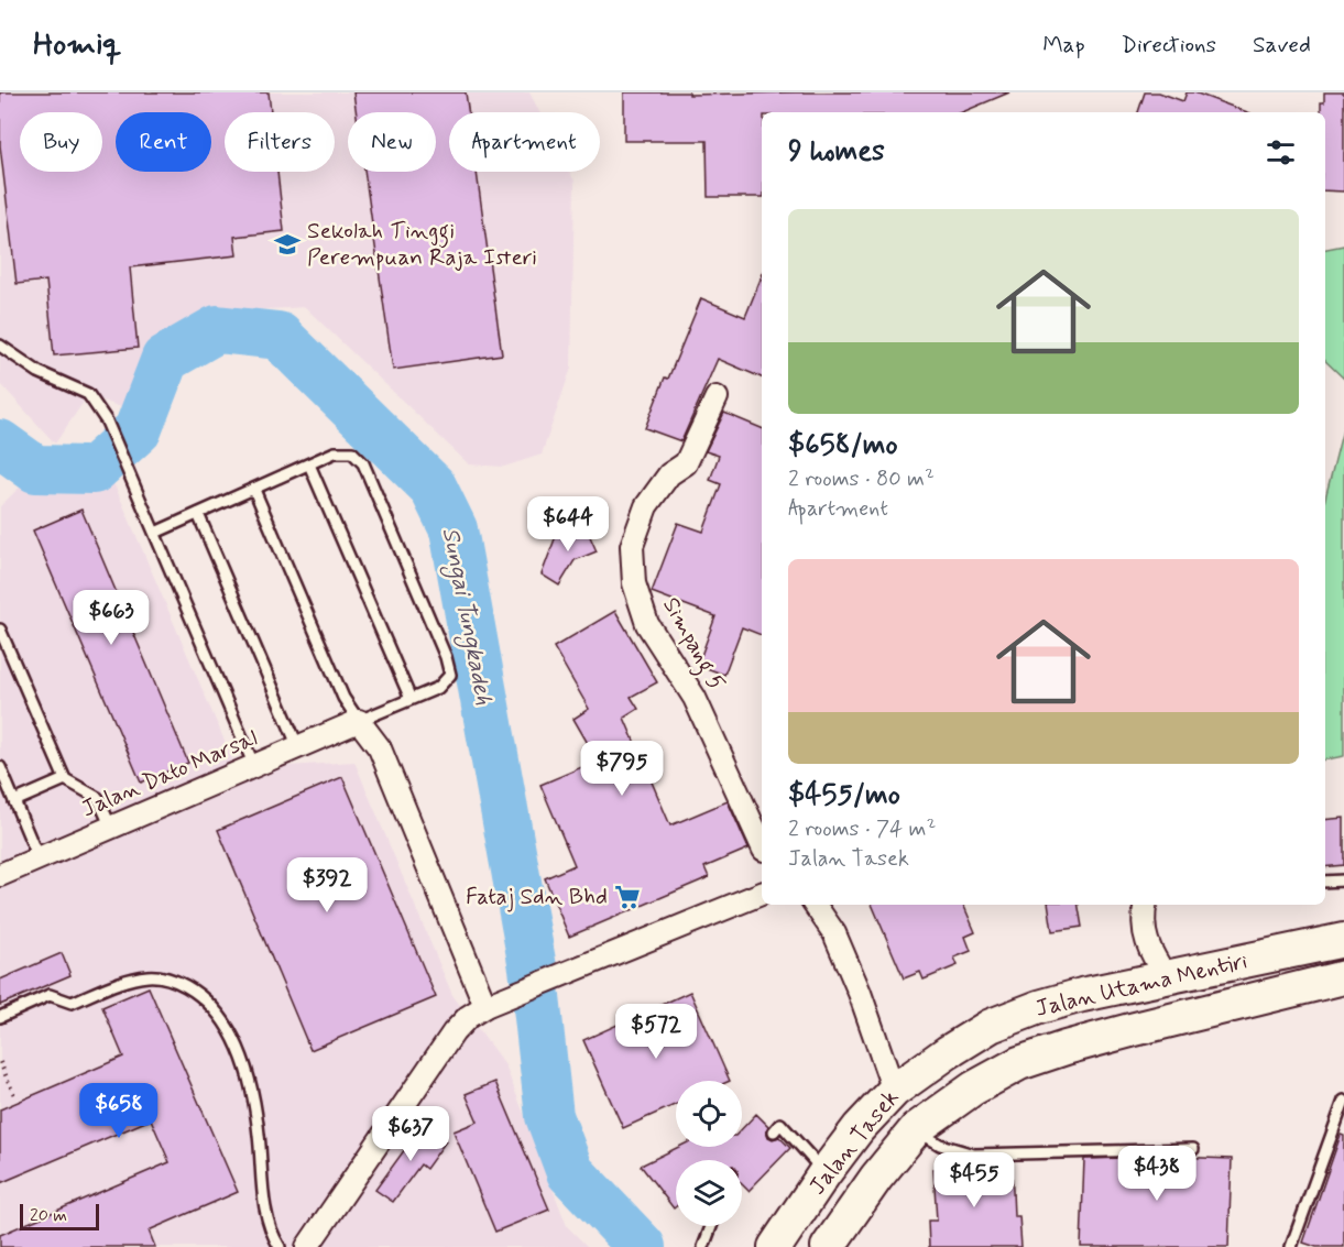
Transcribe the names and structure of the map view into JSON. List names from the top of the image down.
{
  "streets": {
    "main road": ["Jalan Utama Mentiri", "Jalan Tasek"],
    "street": ["Simpang 5", "Jalan Dato Marsal"]
  },
  "crossings": [
    ["Jalan Utama Mentiri", "Jalan Tasek"]
  ],
  "water": ["Sungai Tungkadeh"],
  "places": {
    "school or university": ["Sekolah Tinggi Perempuan Raja Isteri"],
    "supermarket": ["Fataj Sdn Bhd"]
  },
  "scale_bar": "20 m",
  "page": {
    "header": "Homiq",
    "nav": ["Map", "Directions", "Saved"],
    "chip": [
      "Buy",
      "Rent",
      "Filters",
      "New",
      "Apartment"
    ],
    "heading": "9 homes",
    "list": [
      {
        "name": "$658/mo",
        "note": "2 rooms · 80 m² · Apartment"
      },
      {
        "name": "$455/mo",
        "note": "2 rooms · 74 m² · Jalan Tasek"
      }
    ],
    "price": [
      "$644",
      "$663",
      "$795",
      "$392",
      "$572",
      "$658",
      "$637",
      "$438",
      "$455"
    ],
    "scale": "20 m"
  }
}
